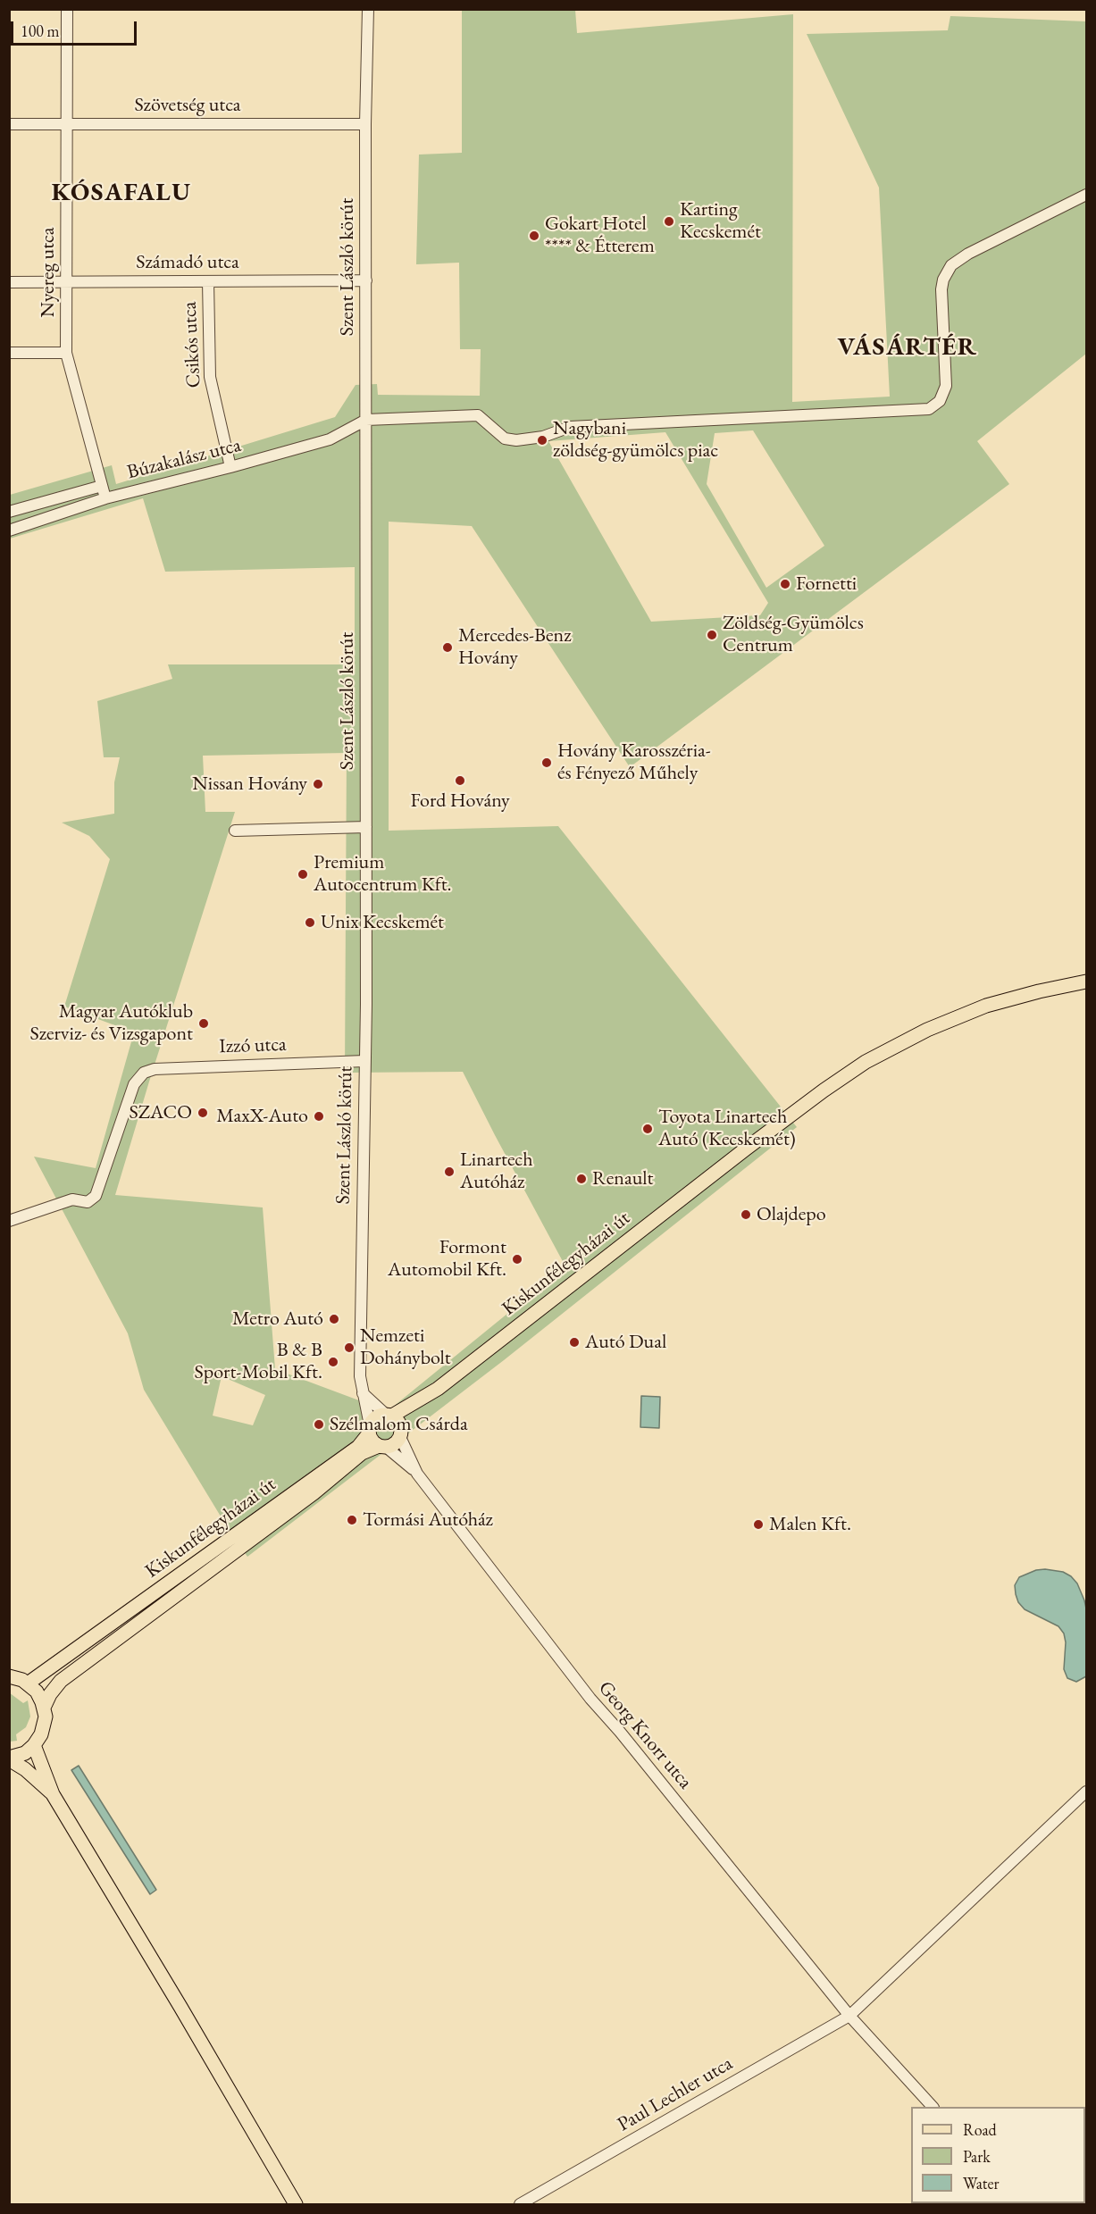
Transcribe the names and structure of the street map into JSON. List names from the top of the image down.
{
  "streets": {
    "main road": ["Kiskunfélegyházai út"],
    "street": [
      "Szövetség utca",
      "Számadó utca",
      "Szent László körút",
      "Nyereg utca",
      "Csikós utca",
      "Búzakalász utca",
      "Izzó utca",
      "Georg Knorr utca",
      "Paul Lechler utca"
    ]
  },
  "crossings": [
    ["Szövetség utca", "Szent László körút"],
    ["Szövetség utca", "Nyereg utca"],
    ["Számadó utca", "Szent László körút"],
    ["Számadó utca", "Nyereg utca"],
    ["Számadó utca", "Csikós utca"],
    ["Szent László körút", "Búzakalász utca"],
    ["Szent László körút", "Izzó utca"],
    ["Szent László körút", "Kiskunfélegyházai út"],
    ["Szent László körút", "Georg Knorr utca"],
    ["Nyereg utca", "Búzakalász utca"],
    ["Csikós utca", "Búzakalász utca"],
    ["Kiskunfélegyházai út", "Georg Knorr utca"],
    ["Georg Knorr utca", "Paul Lechler utca"]
  ],
  "districts": ["KÓSAFALU", "VÁSÁRTÉR"],
  "places": [
    "Karting Kecskemét",
    "Gokart Hotel **** & Étterem",
    "Nagybani zöldség-gyümölcs piac",
    "Fornetti",
    "Zöldség-Gyümölcs Centrum",
    "Mercedes-Benz Hovány",
    "Hovány Karosszéria- és Fényező Műhely",
    "Ford Hovány",
    "Nissan Hovány",
    "Premium Autocentrum Kft.",
    "Unix Kecskemét",
    "Magyar Autóklub Szerviz- és Vizsgapont",
    "SZACO",
    "MaxX-Auto",
    "Toyota Linartech Autó (Kecskemét)",
    "Linartech Autóház",
    "Renault",
    "Olajdepo",
    "Formont Automobil Kft.",
    "Metro Autó",
    "Autó Dual",
    "Nemzeti Dohánybolt",
    "B & B Sport-Mobil Kft.",
    "Szélmalom Csárda",
    "Tormási Autóház",
    "Malen Kft."
  ],
  "legend": ["Road", "Park", "Water"],
  "scale_bar": "100 m"
}
